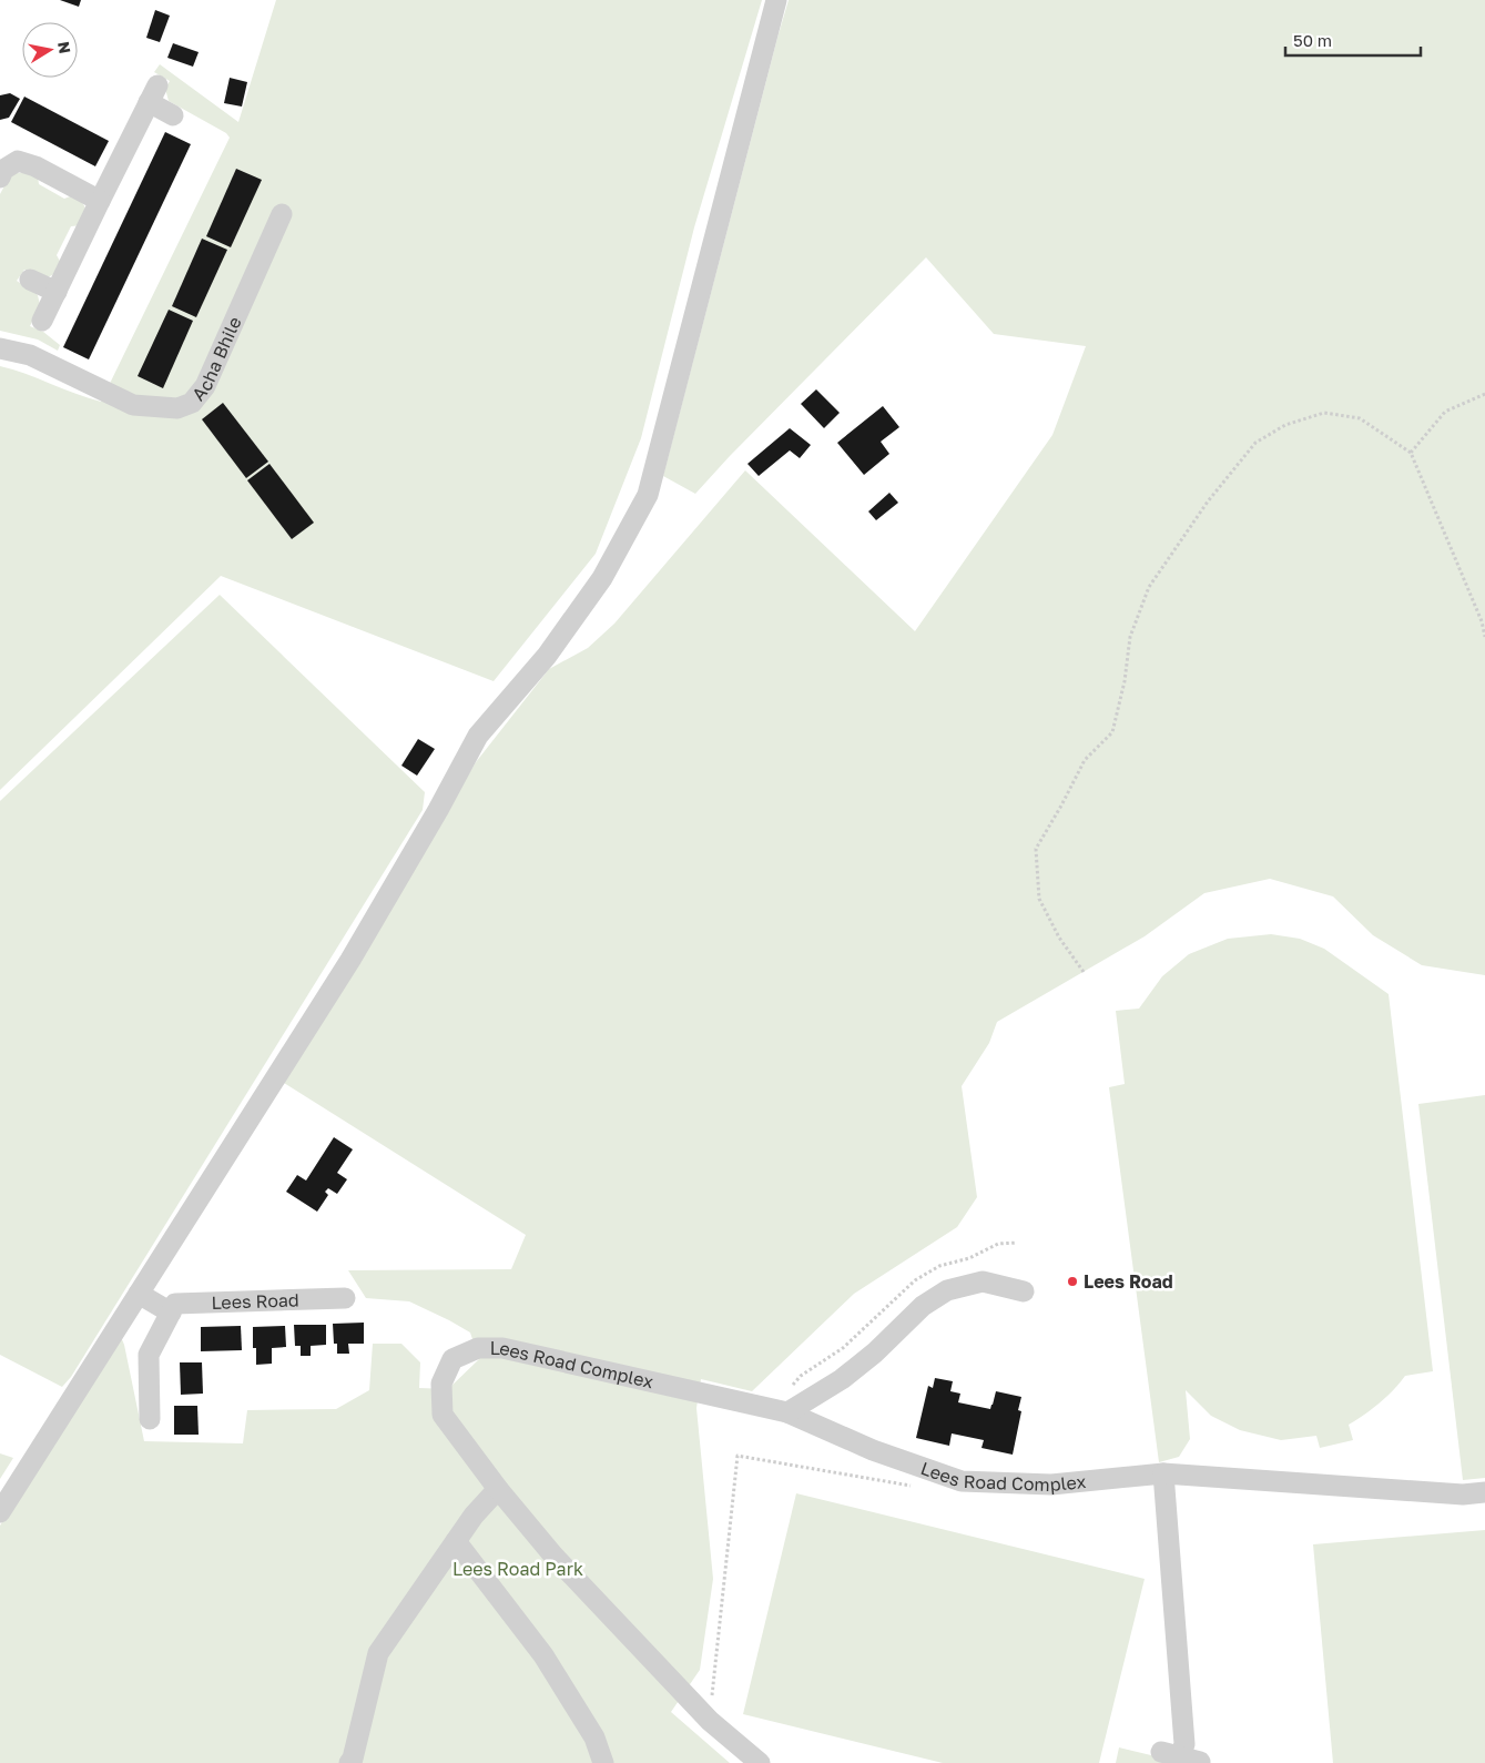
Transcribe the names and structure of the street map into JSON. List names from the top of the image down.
{
  "streets": {
    "street": ["Acha Bhile", "Lees Road", "Lees Road Complex"]
  },
  "parks": ["Lees Road Park"],
  "places": ["Lees Road"],
  "scale_bar": "50 m",
  "north": "right"
}
